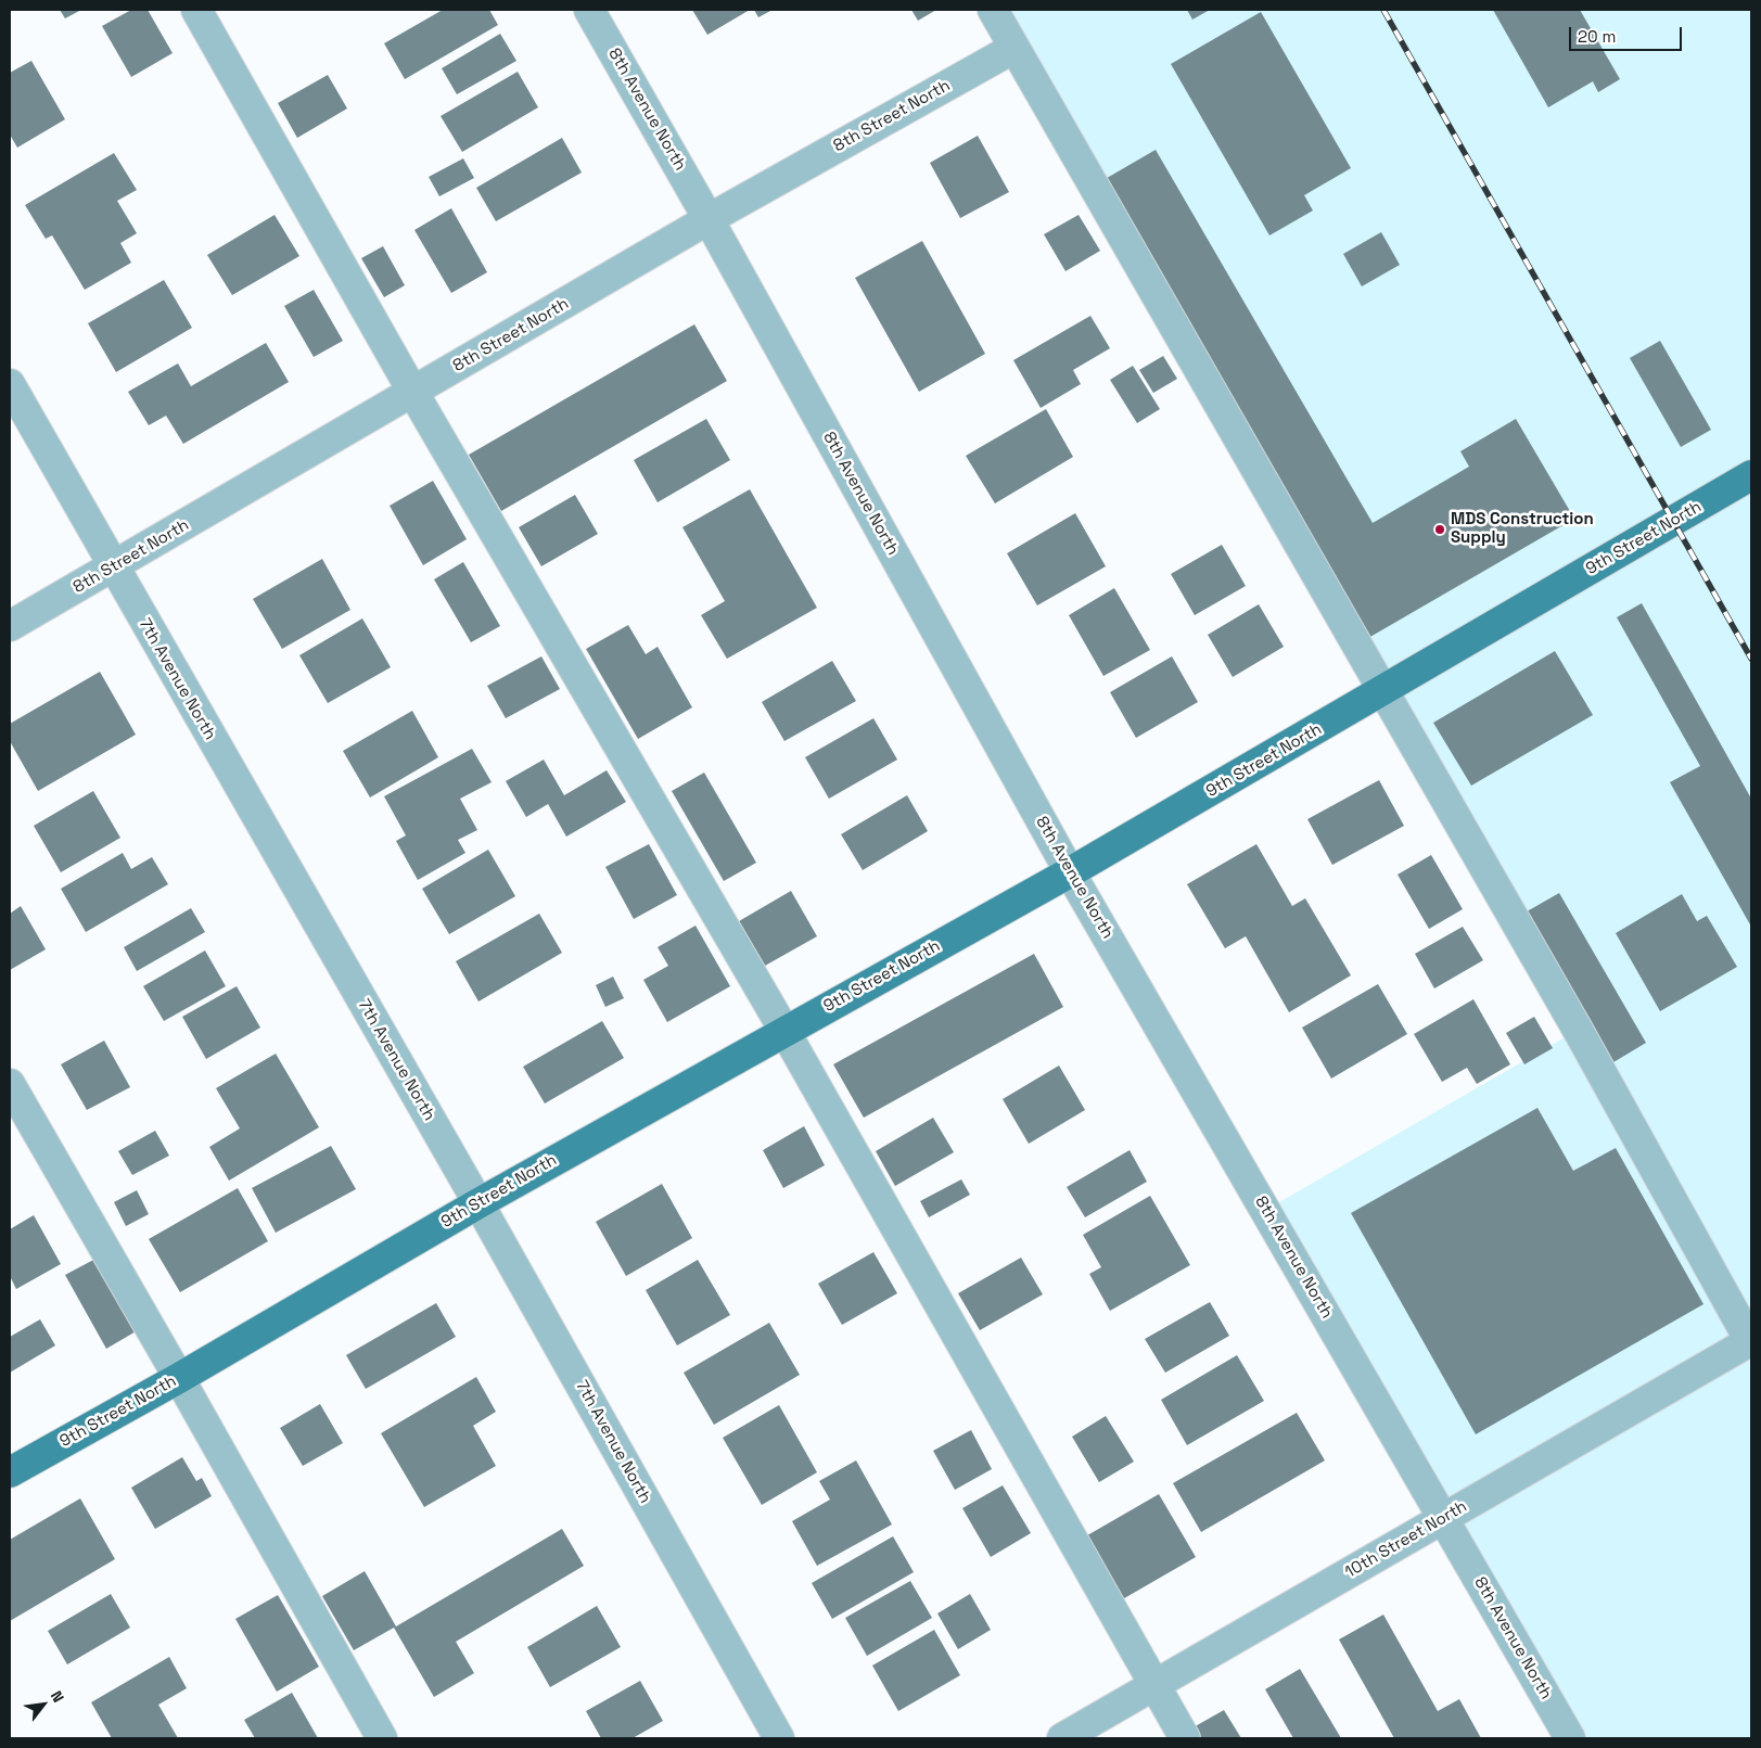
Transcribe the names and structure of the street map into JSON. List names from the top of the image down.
{
  "streets": {
    "main road": ["9th Street North"],
    "street": [
      "8th Avenue North",
      "8th Street North",
      "7th Avenue North",
      "10th Street North"
    ]
  },
  "crossings": [
    ["8th Avenue North", "8th Street North"],
    ["8th Avenue North", "9th Street North"],
    ["8th Avenue North", "10th Street North"],
    ["8th Street North", "7th Avenue North"],
    ["9th Street North", "7th Avenue North"]
  ],
  "places": ["MDS Construction Supply"],
  "scale_bar": "20 m",
  "north": "top right"
}
